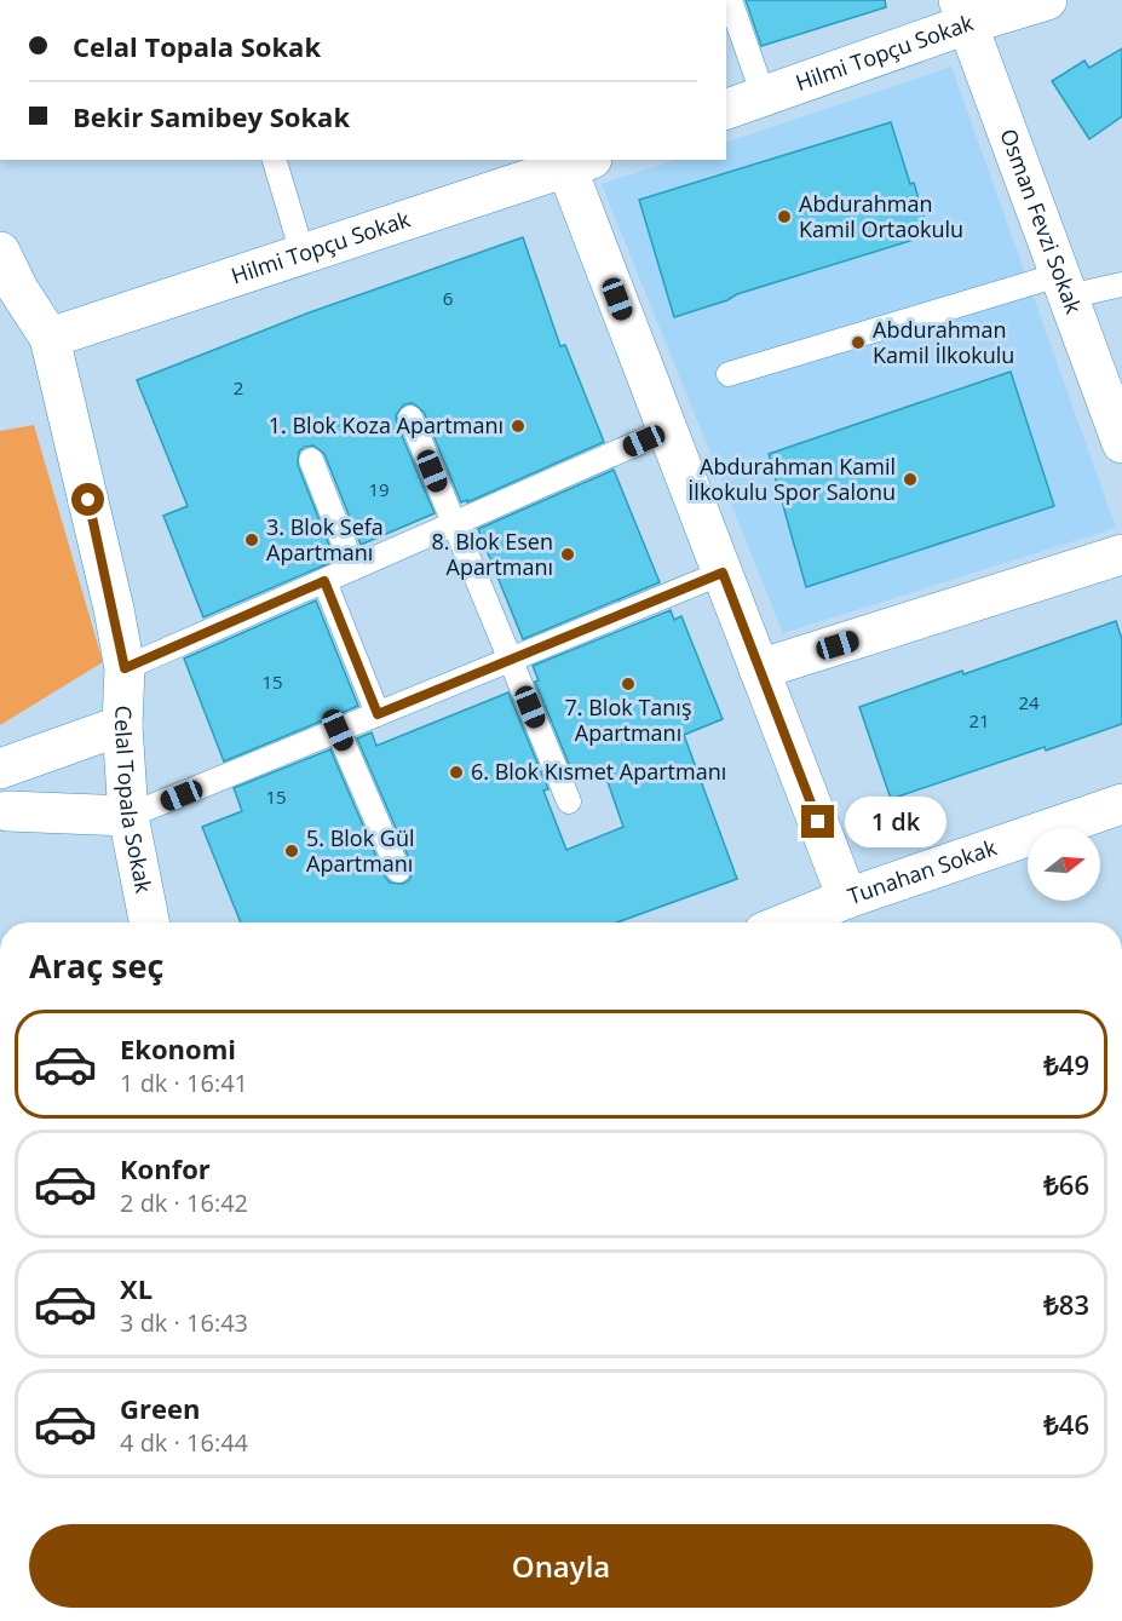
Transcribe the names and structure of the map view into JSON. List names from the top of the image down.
{
  "streets": {
    "street": [
      "Hilmi Topçu Sokak",
      "Osman Fevzi Sokak",
      "Celal Topala Sokak",
      "Tunahan Sokak"
    ]
  },
  "crossings": [
    ["Hilmi Topçu Sokak", "Osman Fevzi Sokak"],
    ["Hilmi Topçu Sokak", "Celal Topala Sokak"]
  ],
  "places": [
    "Abdurahman Kamil Ortaokulu",
    "Abdurahman Kamil İlkokulu",
    "1. Blok Koza Apartmanı",
    "Abdurahman Kamil İlkokulu Spor Salonu",
    "3. Blok Sefa Apartmanı",
    "8. Blok Esen Apartmanı",
    "7. Blok Tanış Apartmanı",
    "6. Blok Kısmet Apartmanı",
    "5. Blok Gül Apartmanı"
  ],
  "house_numbers": [
    "6",
    "2",
    "19",
    "15",
    "24",
    "21",
    "15"
  ],
  "north": "right",
  "page": {
    "banner": ["Celal Topala Sokak", "Bekir Samibey Sokak"],
    "bubble": "1 dk",
    "heading": "Araç seç",
    "list": [
      {
        "name": "Ekonomi",
        "note": "1 dk · 16:41",
        "value": "₺49"
      },
      {
        "name": "Konfor",
        "note": "2 dk · 16:42",
        "value": "₺66"
      },
      {
        "name": "XL",
        "note": "3 dk · 16:43",
        "value": "₺83"
      },
      {
        "name": "Green",
        "note": "4 dk · 16:44",
        "value": "₺46"
      }
    ],
    "buttons": "Onayla"
  }
}
